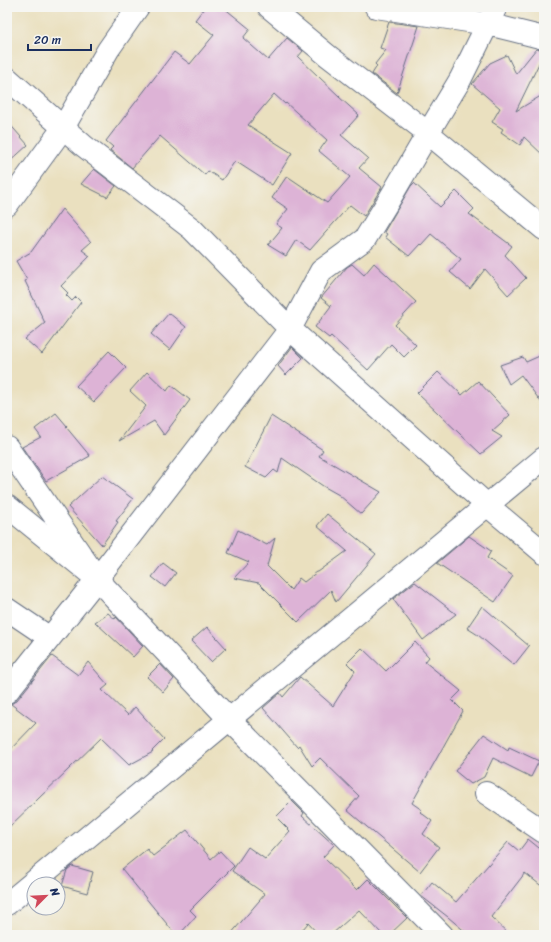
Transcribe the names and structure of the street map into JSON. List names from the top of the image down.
{
  "scale_bar": "20 m",
  "north": "top right"
}
